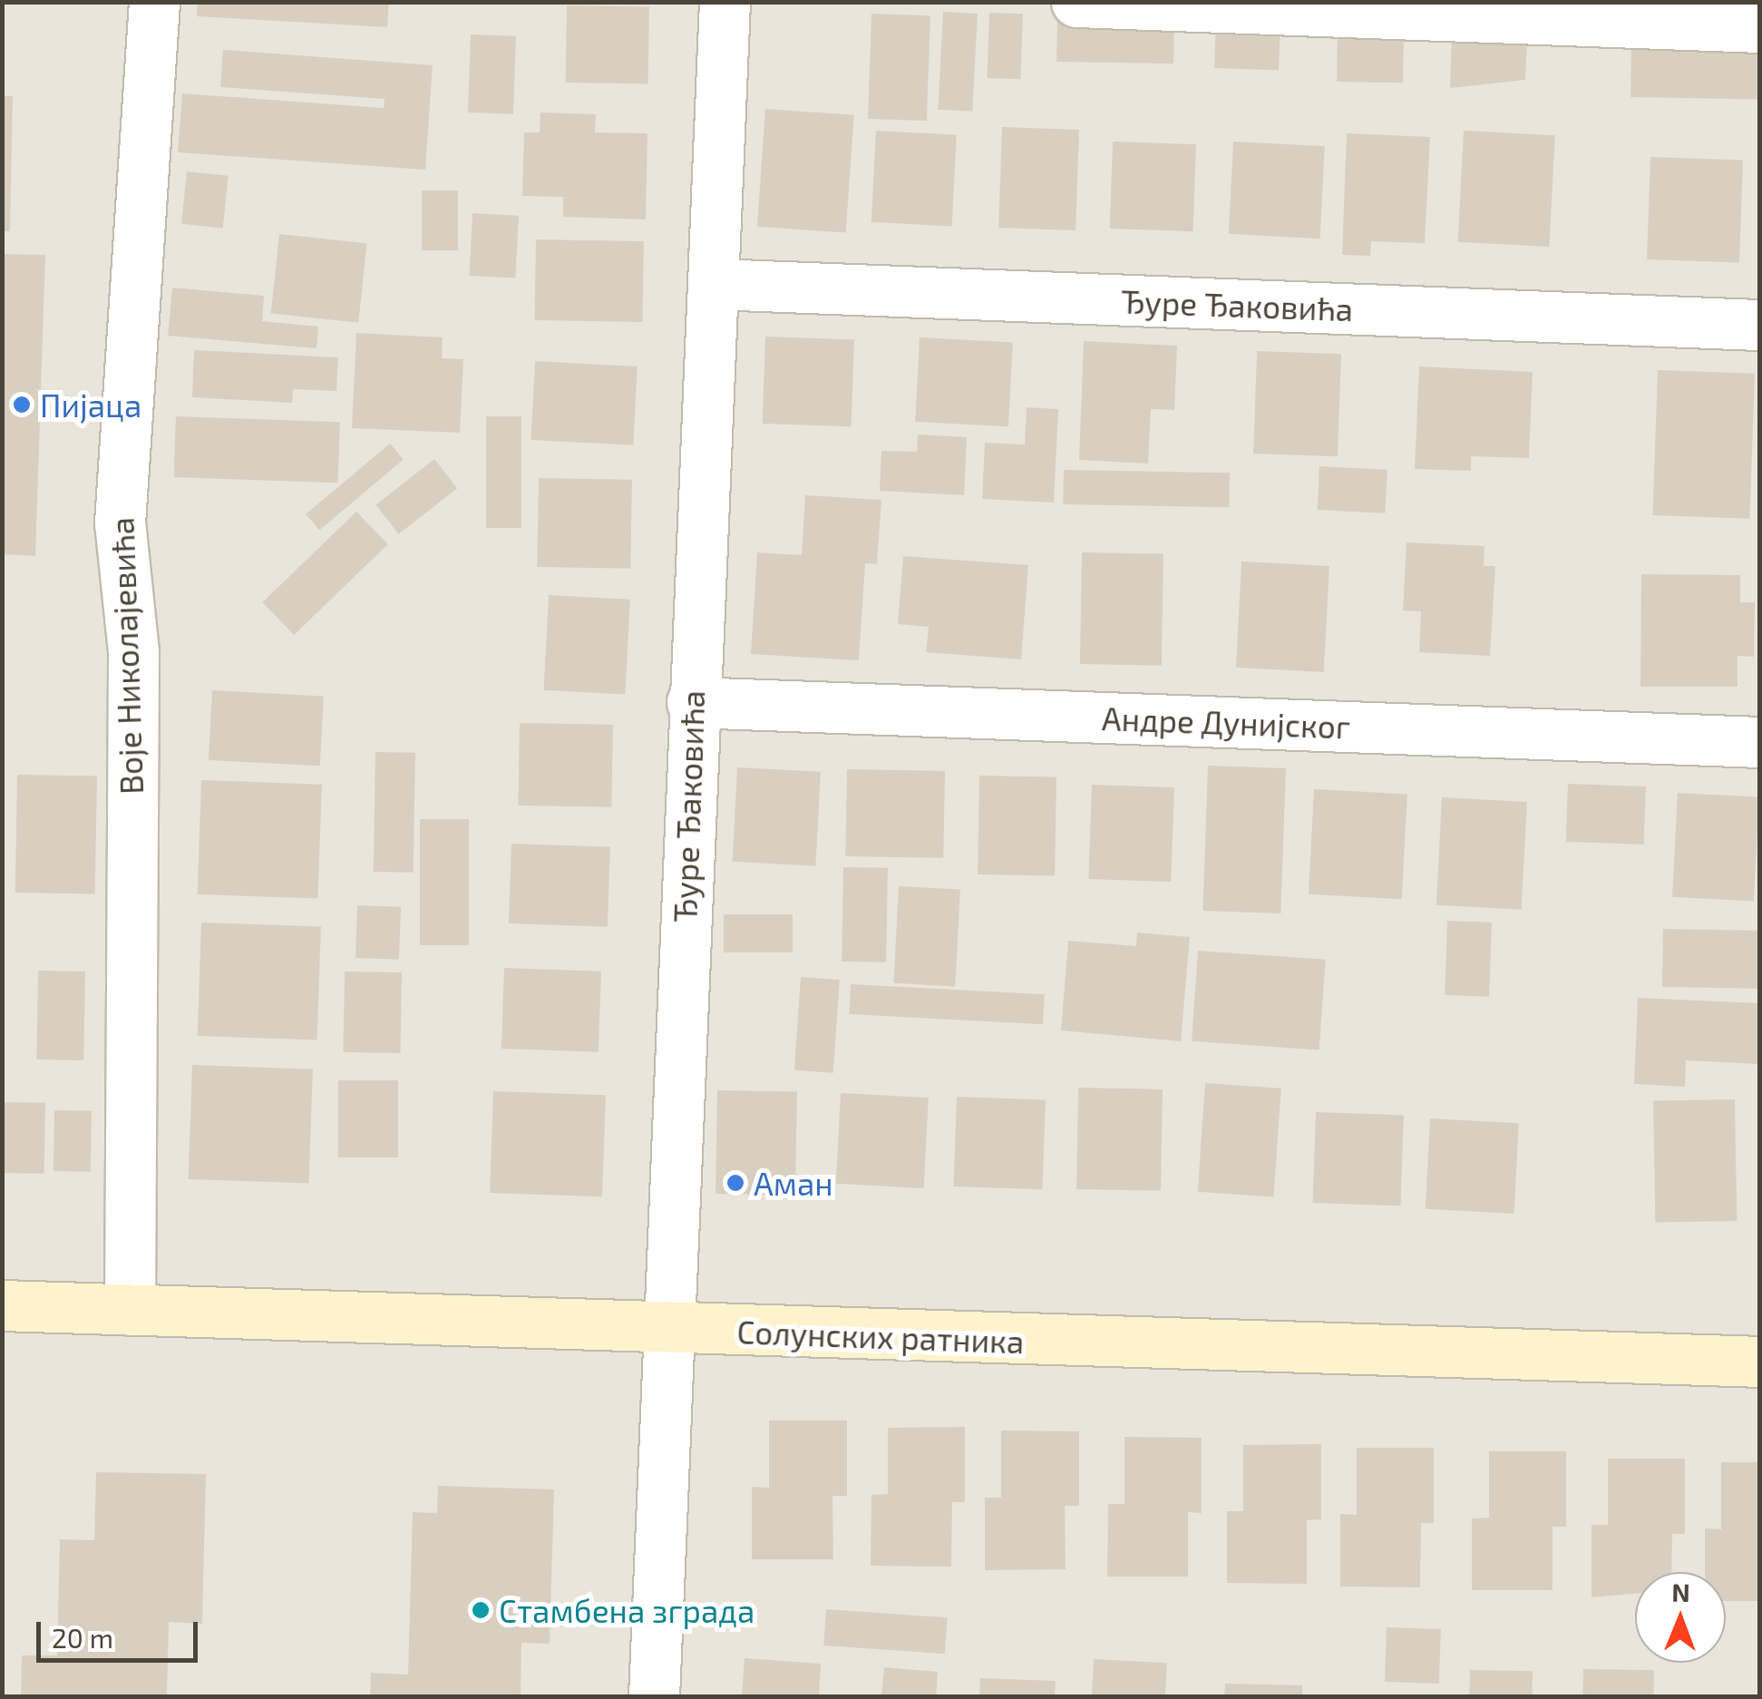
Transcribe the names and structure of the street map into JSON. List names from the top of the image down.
{
  "streets": {
    "main road": ["Солунских ратника"],
    "street": ["Ђуре Ђаковића", "Воје Николајевића", "Андре Дунијског"]
  },
  "crossings": [
    ["Ђуре Ђаковића", "Андре Дунијског"],
    ["Ђуре Ђаковића", "Солунских ратника"],
    ["Воје Николајевића", "Солунских ратника"]
  ],
  "places": ["Пијаца", "Аман", "Стамбена зграда"],
  "scale_bar": "20 m",
  "north": "top"
}
